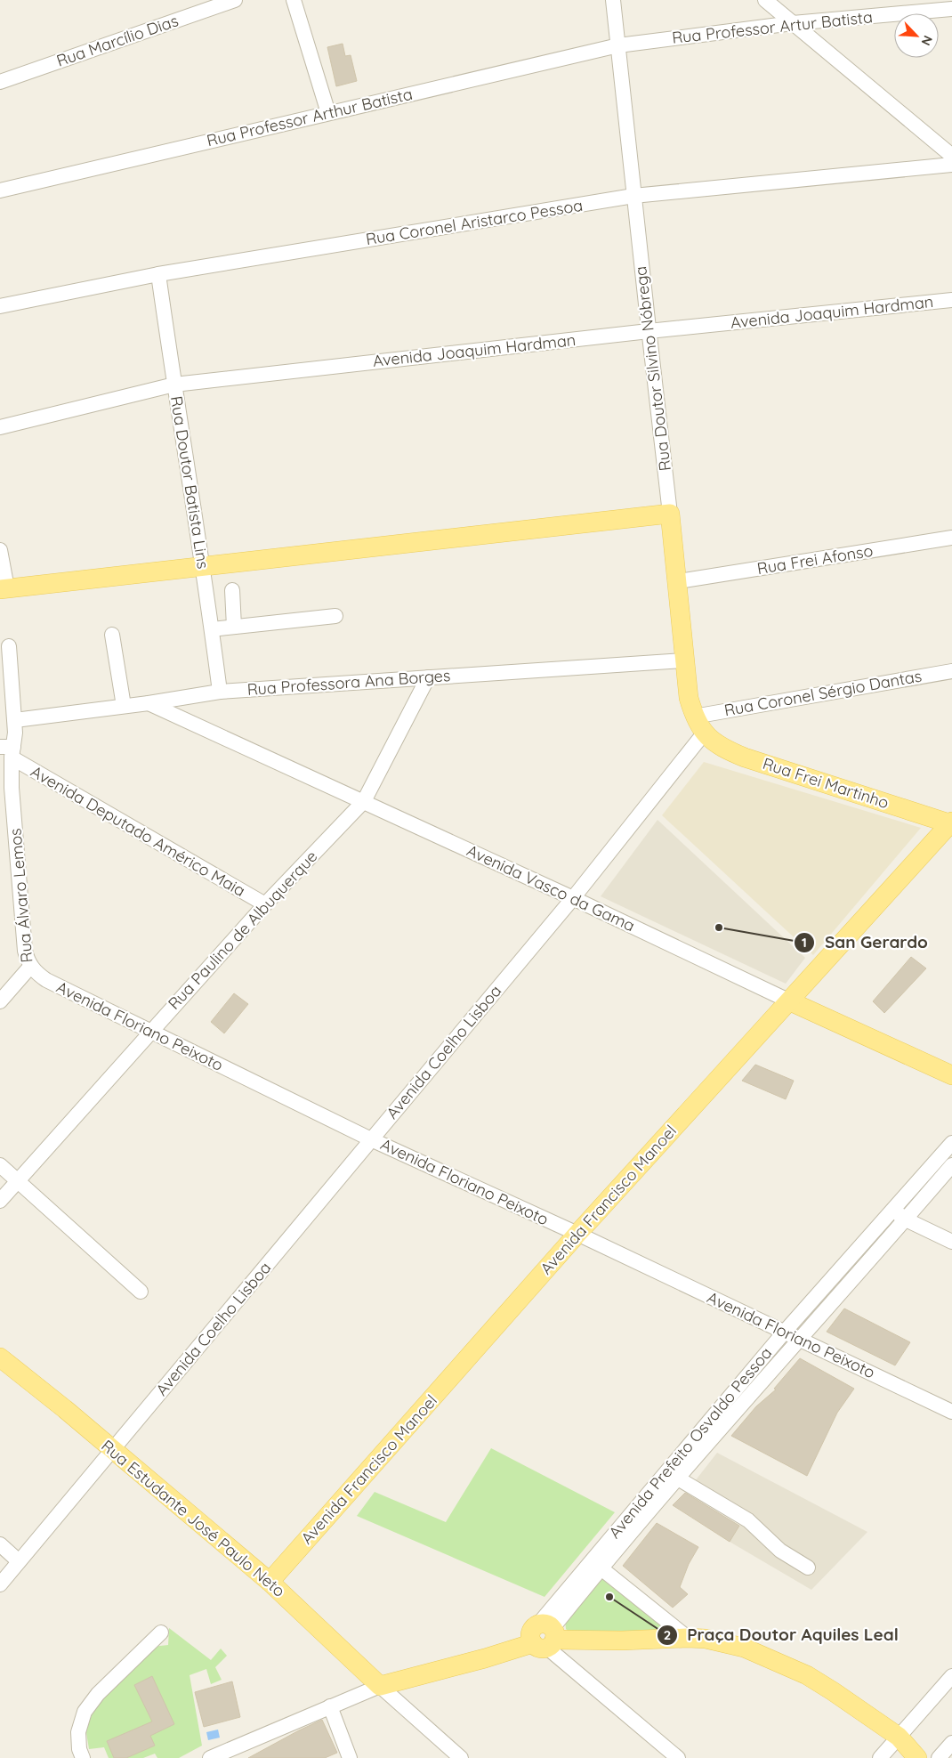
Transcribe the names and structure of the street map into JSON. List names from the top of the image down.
{
  "streets": {
    "main road": [
      "Rua Doutor Silvino Nóbrega",
      "Rua Frei Martinho",
      "Avenida Vasco da Gama",
      "Avenida Francisco Manoel",
      "Rua Estudante José Paulo Neto"
    ],
    "street": [
      "Rua Professor Artur Batista",
      "Rua Marcílio Dias",
      "Rua Professor Arthur Batista",
      "Rua Coronel Aristarco Pessoa",
      "Avenida Joaquim Hardman",
      "Rua Doutor Batista Lins",
      "Rua Frei Afonso",
      "Rua Professora Ana Borges",
      "Rua Coronel Sérgio Dantas",
      "Avenida Deputado Américo Maia",
      "Rua Álvaro Lemos",
      "Rua Paulino de Albuquerque",
      "Avenida Floriano Peixoto",
      "Avenida Coelho Lisboa",
      "Avenida Prefeito Osvaldo Pessoa"
    ]
  },
  "crossings": [
    ["Rua Professor Artur Batista", "Rua Professor Arthur Batista"],
    ["Rua Professor Artur Batista", "Rua Doutor Silvino Nóbrega"],
    ["Rua Professor Arthur Batista", "Rua Doutor Silvino Nóbrega"],
    ["Rua Coronel Aristarco Pessoa", "Rua Doutor Silvino Nóbrega"],
    ["Rua Coronel Aristarco Pessoa", "Rua Doutor Batista Lins"],
    ["Avenida Joaquim Hardman", "Rua Doutor Silvino Nóbrega"],
    ["Avenida Joaquim Hardman", "Rua Doutor Batista Lins"],
    ["Rua Doutor Silvino Nóbrega", "Rua Frei Afonso"],
    ["Rua Doutor Silvino Nóbrega", "Rua Professora Ana Borges"],
    ["Rua Doutor Silvino Nóbrega", "Rua Coronel Sérgio Dantas"],
    ["Rua Doutor Silvino Nóbrega", "Rua Frei Martinho"],
    ["Rua Doutor Silvino Nóbrega", "Avenida Coelho Lisboa"],
    ["Rua Doutor Batista Lins", "Rua Professora Ana Borges"],
    ["Rua Professora Ana Borges", "Avenida Vasco da Gama"],
    ["Rua Professora Ana Borges", "Rua Álvaro Lemos"],
    ["Rua Professora Ana Borges", "Rua Paulino de Albuquerque"],
    ["Rua Frei Martinho", "Avenida Coelho Lisboa"],
    ["Rua Frei Martinho", "Avenida Francisco Manoel"],
    ["Avenida Deputado Américo Maia", "Rua Álvaro Lemos"],
    ["Avenida Deputado Américo Maia", "Rua Paulino de Albuquerque"],
    ["Avenida Vasco da Gama", "Rua Paulino de Albuquerque"],
    ["Avenida Vasco da Gama", "Avenida Coelho Lisboa"],
    ["Avenida Vasco da Gama", "Avenida Francisco Manoel"],
    ["Rua Álvaro Lemos", "Avenida Floriano Peixoto"],
    ["Rua Paulino de Albuquerque", "Avenida Floriano Peixoto"],
    ["Avenida Floriano Peixoto", "Avenida Coelho Lisboa"],
    ["Avenida Floriano Peixoto", "Avenida Francisco Manoel"],
    ["Avenida Floriano Peixoto", "Avenida Prefeito Osvaldo Pessoa"],
    ["Avenida Coelho Lisboa", "Rua Estudante José Paulo Neto"],
    ["Avenida Francisco Manoel", "Rua Estudante José Paulo Neto"]
  ],
  "places": ["San Gerardo", "Praça Doutor Aquiles Leal"],
  "north": "bottom right"
}
